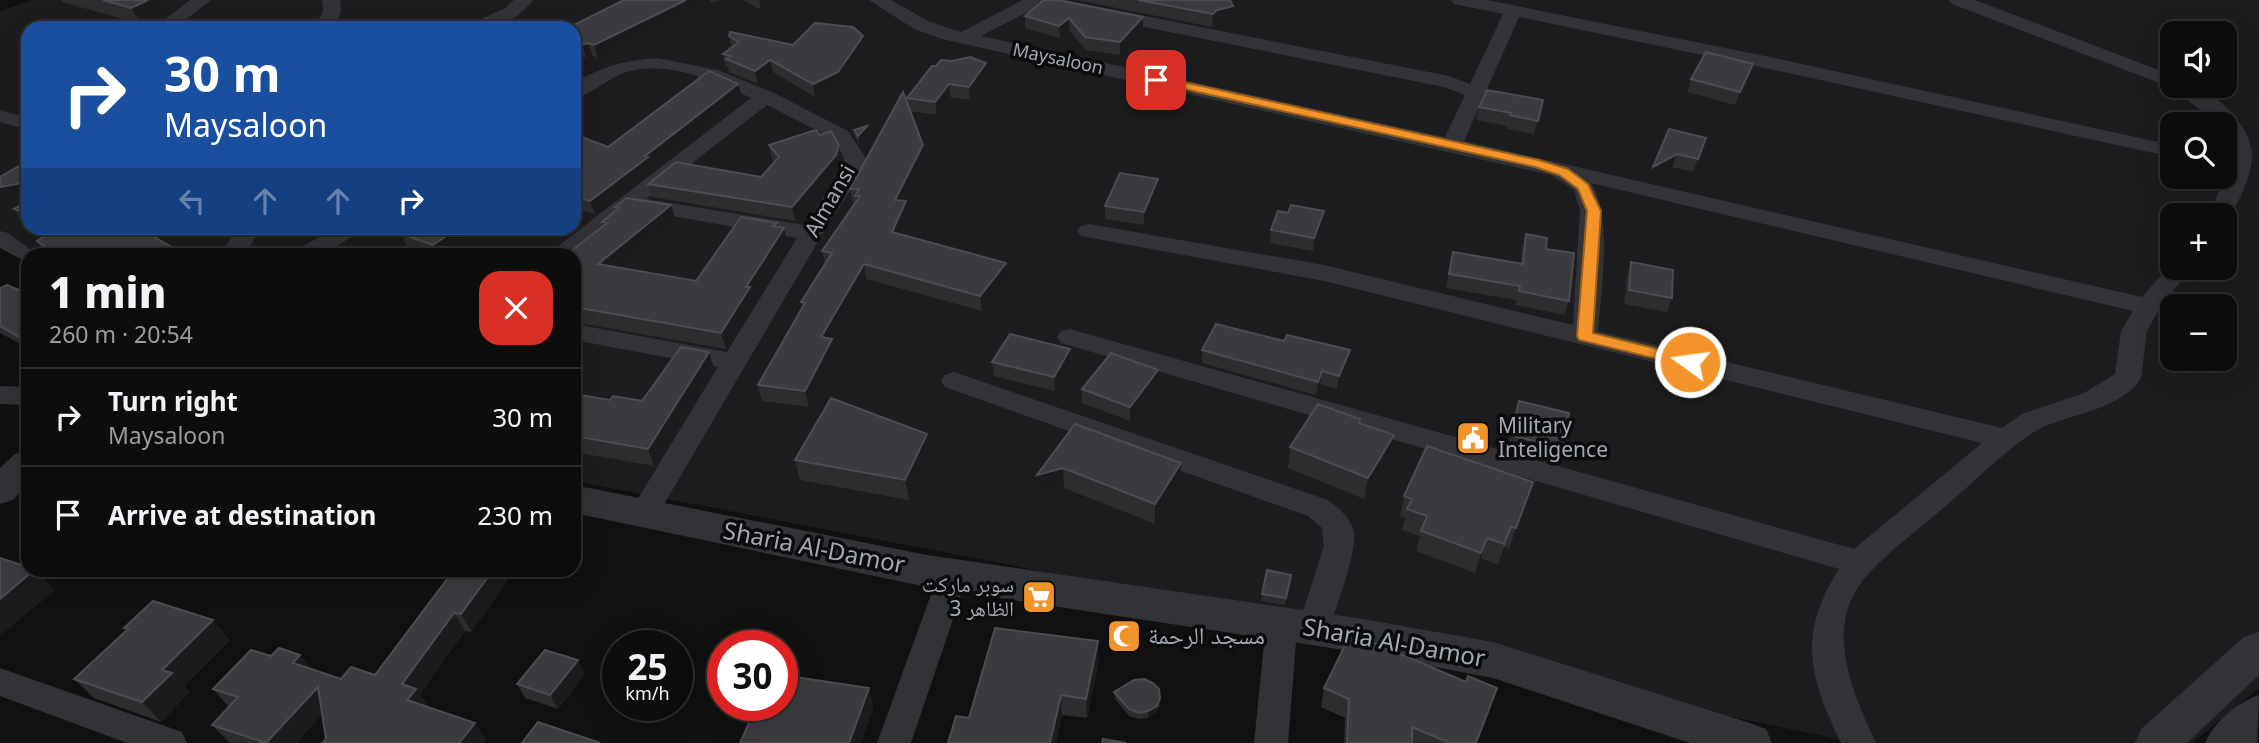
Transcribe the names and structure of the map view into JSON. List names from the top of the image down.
{
  "streets": {
    "street": ["Maysaloon", "Almansi", "Sharia Al-Damor"]
  },
  "crossings": [
    ["Almansi", "Sharia Al-Damor"]
  ],
  "places": {
    "public building": ["Military Inteligence"],
    "supermarket": ["سوبر ماركت الظاهر 3"],
    "mosque": ["مسجد الرحمة"]
  },
  "page": {
    "map_buttons": ["+", "−"],
    "turn": ["30 m", "Maysaloon"],
    "heading": ["1 min", "260 m · 20:54"],
    "list": [
      {
        "name": "Turn right",
        "note": "Maysaloon",
        "value": "30 m"
      },
      {
        "name": "Arrive at destination",
        "value": "230 m"
      }
    ],
    "speed": "25 km/h",
    "limit": "30"
  }
}
